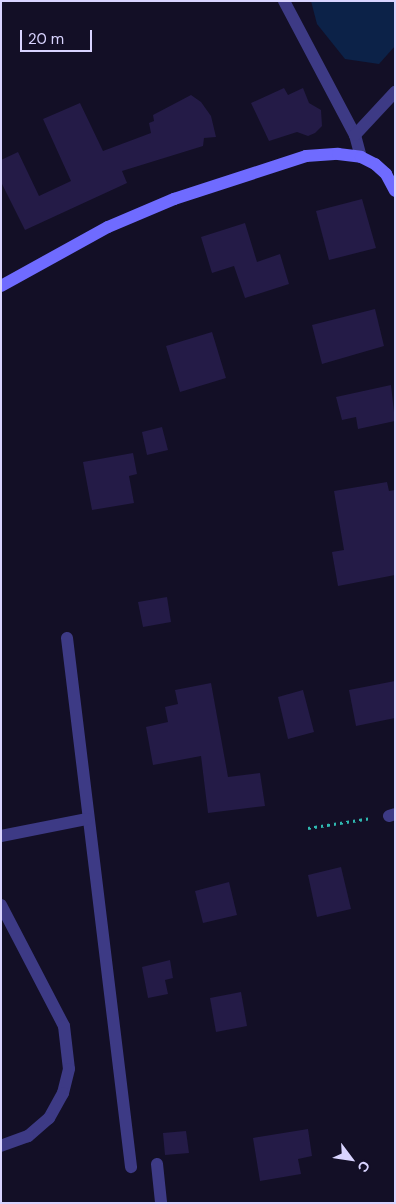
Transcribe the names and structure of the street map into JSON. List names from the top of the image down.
{
  "scale_bar": "20 m",
  "north": "bottom right"
}
